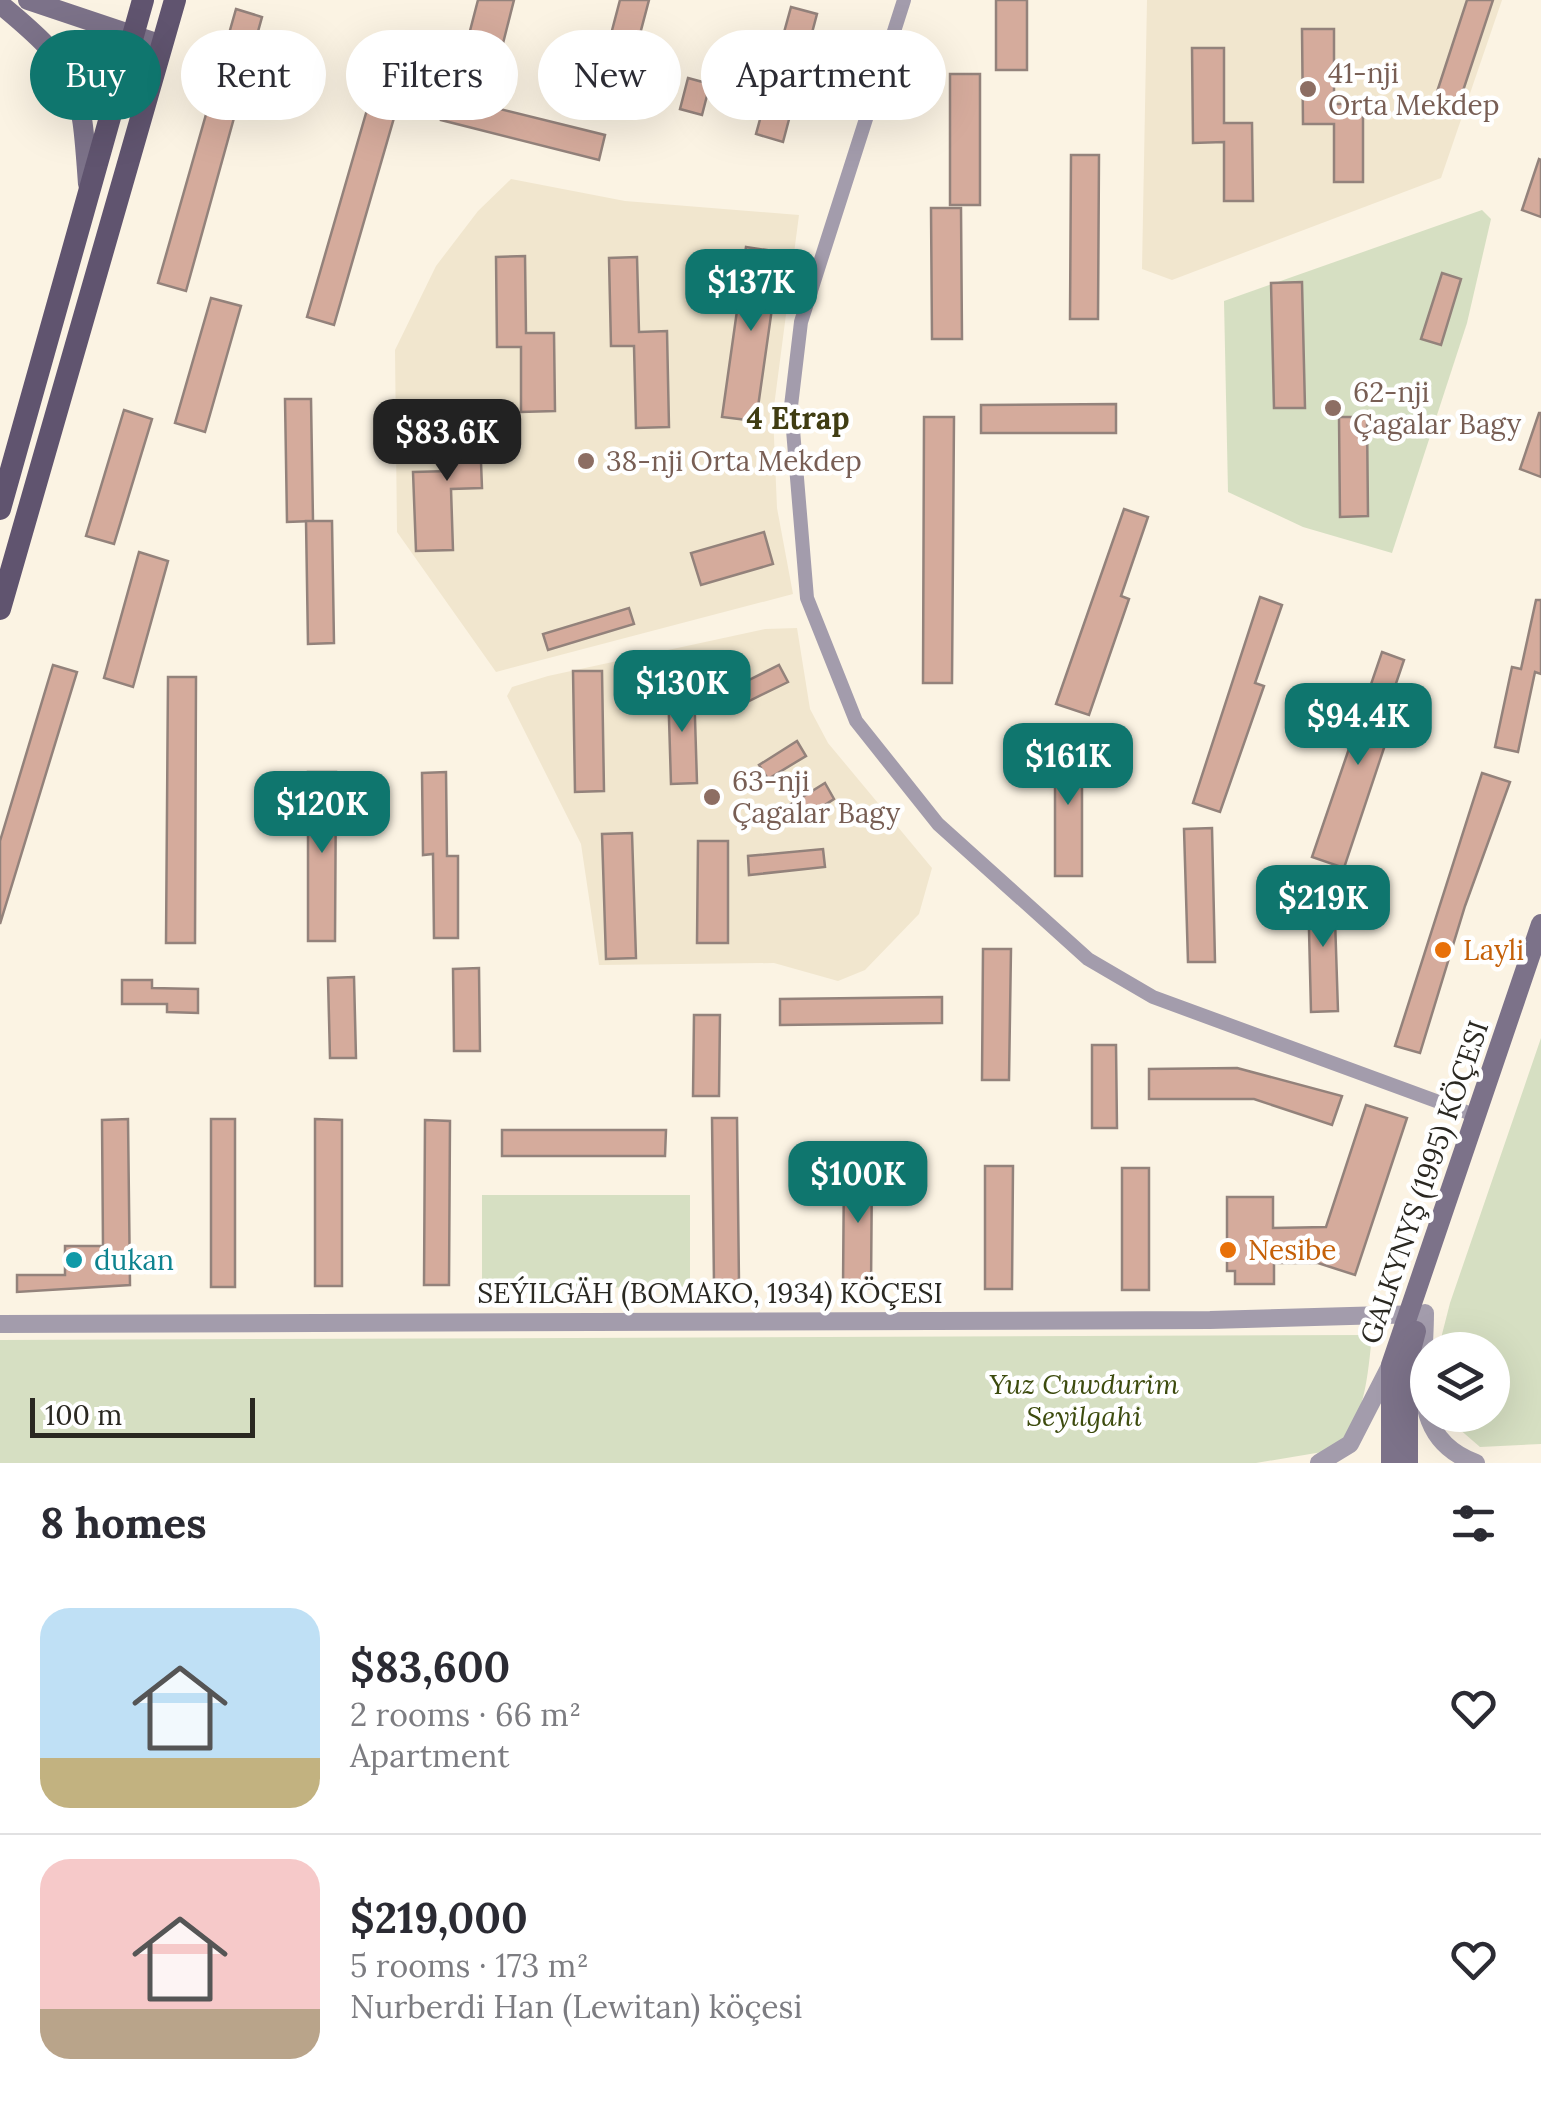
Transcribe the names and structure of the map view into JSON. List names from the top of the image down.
{
  "streets": {
    "main road": ["GALKYNYŞ (1995) KÖÇESI"],
    "street": ["SEÝILGÄH (BOMAKO, 1934) KÖÇESI"]
  },
  "crossings": [
    ["GALKYNYŞ (1995) KÖÇESI", "SEÝILGÄH (BOMAKO, 1934) KÖÇESI"]
  ],
  "districts": ["4 Etrap"],
  "parks": ["Yuz Cuwdurim Seyilgahi"],
  "places": [
    "41-nji Orta Mekdep",
    "62-nji Çagalar Bagy",
    "38-nji Orta Mekdep",
    "63-nji Çagalar Bagy",
    "Layli",
    "Nesibe",
    "dukan"
  ],
  "scale_bar": "100 m",
  "page": {
    "chip": [
      "Buy",
      "Rent",
      "Filters",
      "New",
      "Apartment"
    ],
    "price": [
      "$137K",
      "$83.6K",
      "$130K",
      "$94.4K",
      "$161K",
      "$120K",
      "$219K",
      "$100K"
    ],
    "scale": "100 m",
    "heading": "8 homes",
    "list": [
      {
        "name": "$83,600",
        "note": "2 rooms · 66 m² · Apartment"
      },
      {
        "name": "$219,000",
        "note": "5 rooms · 173 m² · Nurberdi Han (Lewitan) köçesi"
      }
    ]
  }
}
